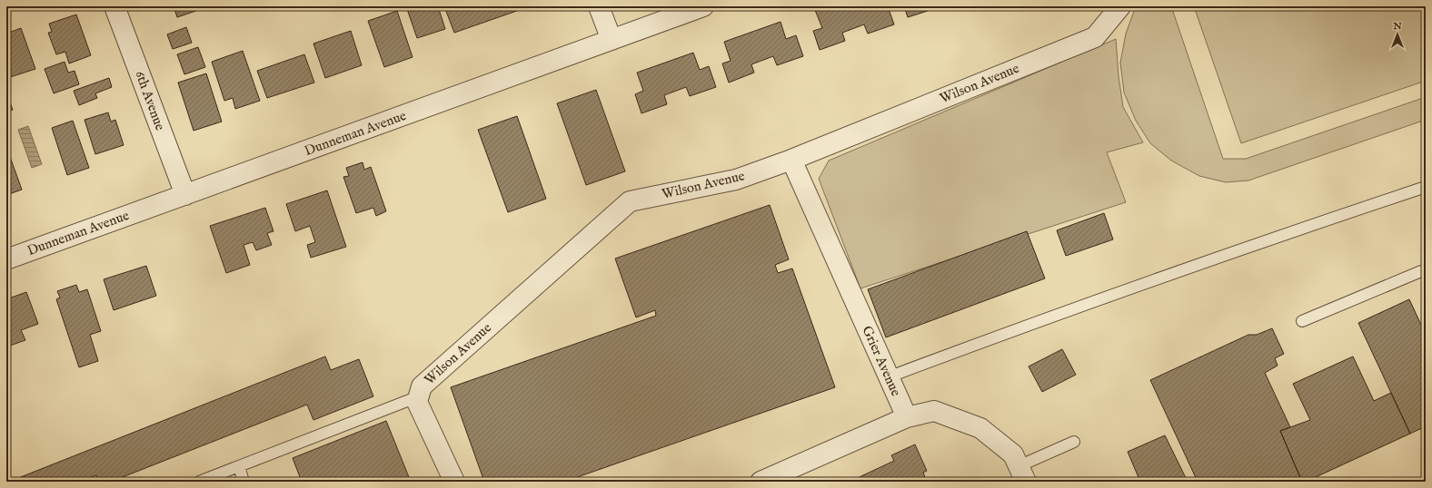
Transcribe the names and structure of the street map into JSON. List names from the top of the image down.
{
  "streets": {
    "street": [
      "Wilson Avenue",
      "6th Avenue",
      "Dunneman Avenue",
      "Grier Avenue"
    ]
  },
  "crossings": [
    ["Wilson Avenue", "Grier Avenue"],
    ["6th Avenue", "Dunneman Avenue"]
  ],
  "north": "top"
}
